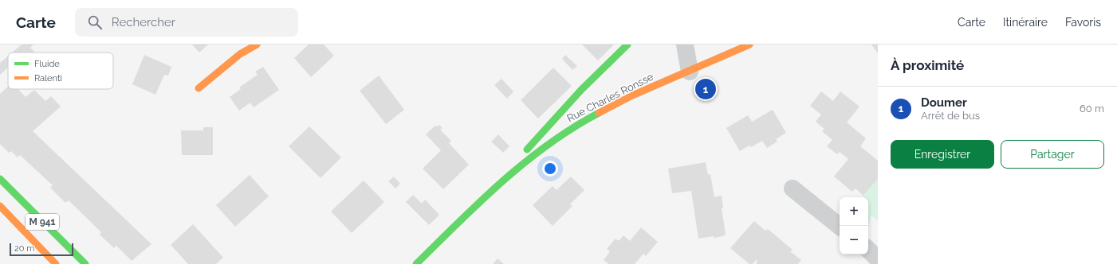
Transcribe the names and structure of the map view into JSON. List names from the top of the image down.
{
  "streets": {
    "main road": ["Rue Charles Ronsse", "M 941"]
  },
  "legend": ["Fluide", "Ralenti"],
  "scale_bar": "20 m",
  "page": {
    "header": "Carte",
    "search": "Rechercher",
    "nav": ["Carte", "Itinéraire", "Favoris"],
    "heading": "À proximité",
    "pins": "1",
    "list": [
      {
        "mark": "1",
        "name": "Doumer",
        "note": "Arrêt de bus",
        "value": "60 m"
      }
    ],
    "buttons": ["Enregistrer", "Partager"],
    "map_buttons": ["+", "−"],
    "scale": "20 m"
  }
}
